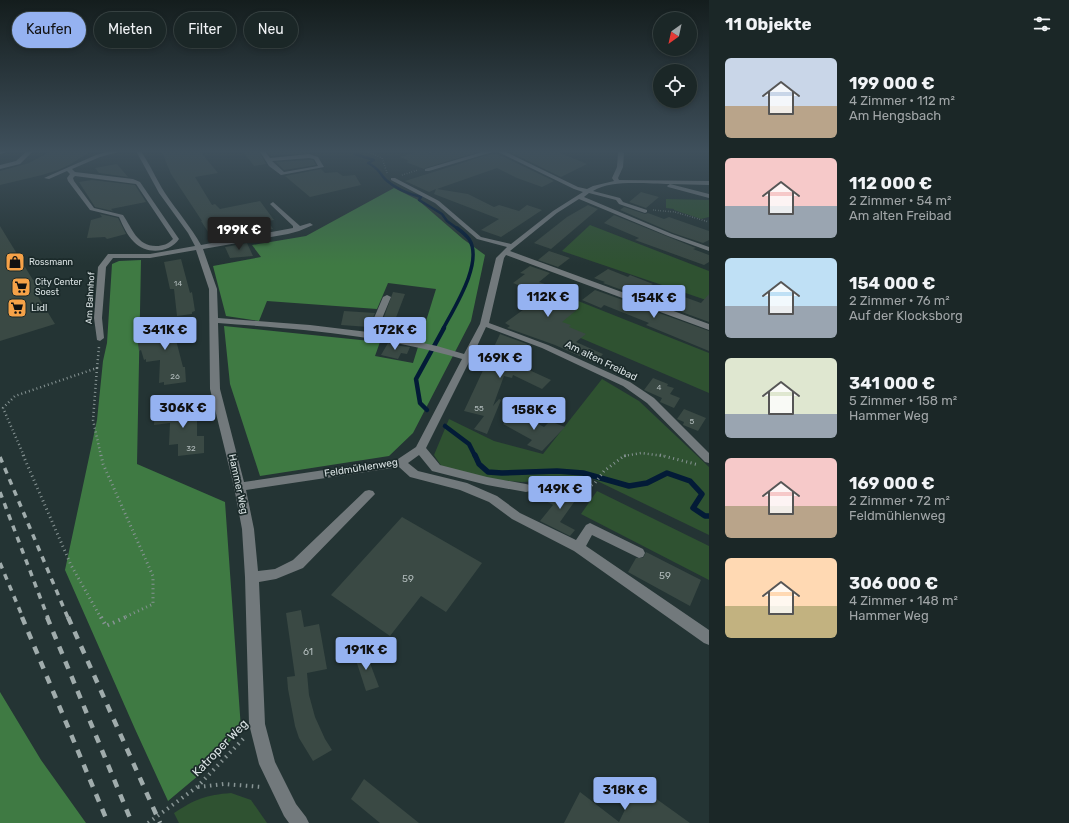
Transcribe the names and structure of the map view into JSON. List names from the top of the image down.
{
  "streets": {
    "street": [
      "Am Bahnhof",
      "Am alten Freibad",
      "Feldmühlenweg",
      "Hammer Weg"
    ],
    "path": ["Katroper Weg"]
  },
  "crossings": [
    ["Am Bahnhof", "Hammer Weg"],
    ["Am alten Freibad", "Feldmühlenweg"],
    ["Feldmühlenweg", "Hammer Weg"],
    ["Hammer Weg", "Katroper Weg"]
  ],
  "places": {
    "shop": ["Rossmann"],
    "supermarket": ["City Center Soest", "Lidl"]
  },
  "house_numbers": [
    "14",
    "26",
    "4",
    "55",
    "5",
    "32",
    "59",
    "59",
    "61"
  ],
  "north": "bottom left",
  "page": {
    "heading": "11 Objekte",
    "chip": [
      "Kaufen",
      "Mieten",
      "Filter",
      "Neu"
    ],
    "list": [
      {
        "name": "199 000 €",
        "note": "4 Zimmer · 112 m² · Am Hengsbach"
      },
      {
        "name": "112 000 €",
        "note": "2 Zimmer · 54 m² · Am alten Freibad"
      },
      {
        "name": "154 000 €",
        "note": "2 Zimmer · 76 m² · Auf der Klocksborg"
      },
      {
        "name": "341 000 €",
        "note": "5 Zimmer · 158 m² · Hammer Weg"
      },
      {
        "name": "169 000 €",
        "note": "2 Zimmer · 72 m² · Feldmühlenweg"
      },
      {
        "name": "306 000 €",
        "note": "4 Zimmer · 148 m² · Hammer Weg"
      }
    ],
    "price": [
      "199K €",
      "112K €",
      "154K €",
      "341K €",
      "172K €",
      "169K €",
      "306K €",
      "158K €",
      "149K €",
      "191K €",
      "318K €"
    ]
  }
}
